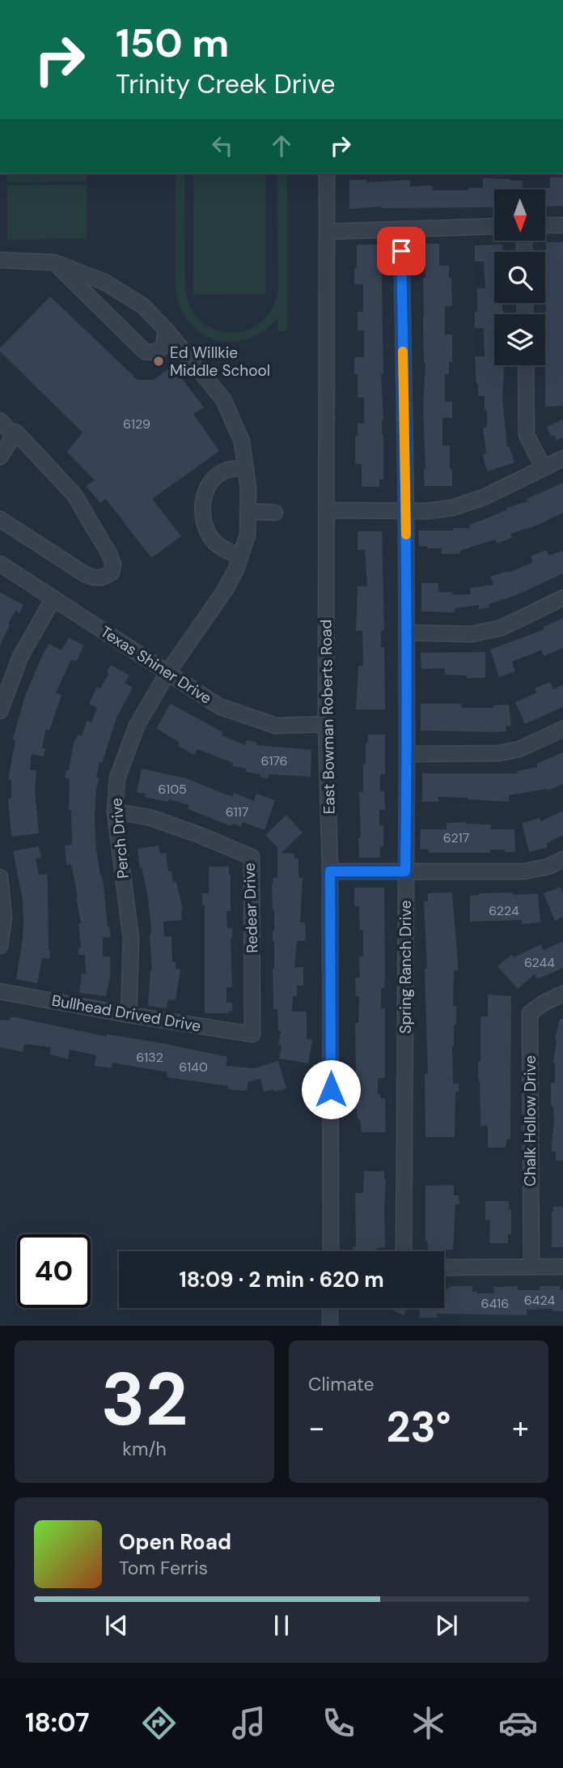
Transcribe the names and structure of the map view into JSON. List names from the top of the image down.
{
  "streets": {
    "street": [
      "Texas Shiner Drive",
      "East Bowman Roberts Road",
      "Perch Drive",
      "Redear Drive",
      "Spring Ranch Drive",
      "Bullhead Drived Drive",
      "Chalk Hollow Drive"
    ]
  },
  "crossings": [
    ["Texas Shiner Drive", "East Bowman Roberts Road"],
    ["Texas Shiner Drive", "Perch Drive"],
    ["Perch Drive", "Redear Drive"],
    ["Perch Drive", "Bullhead Drived Drive"],
    ["Redear Drive", "Bullhead Drived Drive"]
  ],
  "places": ["Ed Willkie Middle School"],
  "house_numbers": [
    "6129",
    "6176",
    "6105",
    "6117",
    "6217",
    "6224",
    "6244",
    "6132",
    "6140",
    "6424",
    "6416"
  ],
  "north": "bottom",
  "page": {
    "turn": ["150 m", "Trinity Creek Drive"],
    "limit": "40",
    "trip": "18:09 · 2 min · 620 m",
    "tile": [
      ["32", "km/h"],
      "Climate"
    ],
    "heat": ["−", "23°", "+"],
    "song": ["Open Road", "Tom Ferris"],
    "tabs": "18:07"
  }
}
